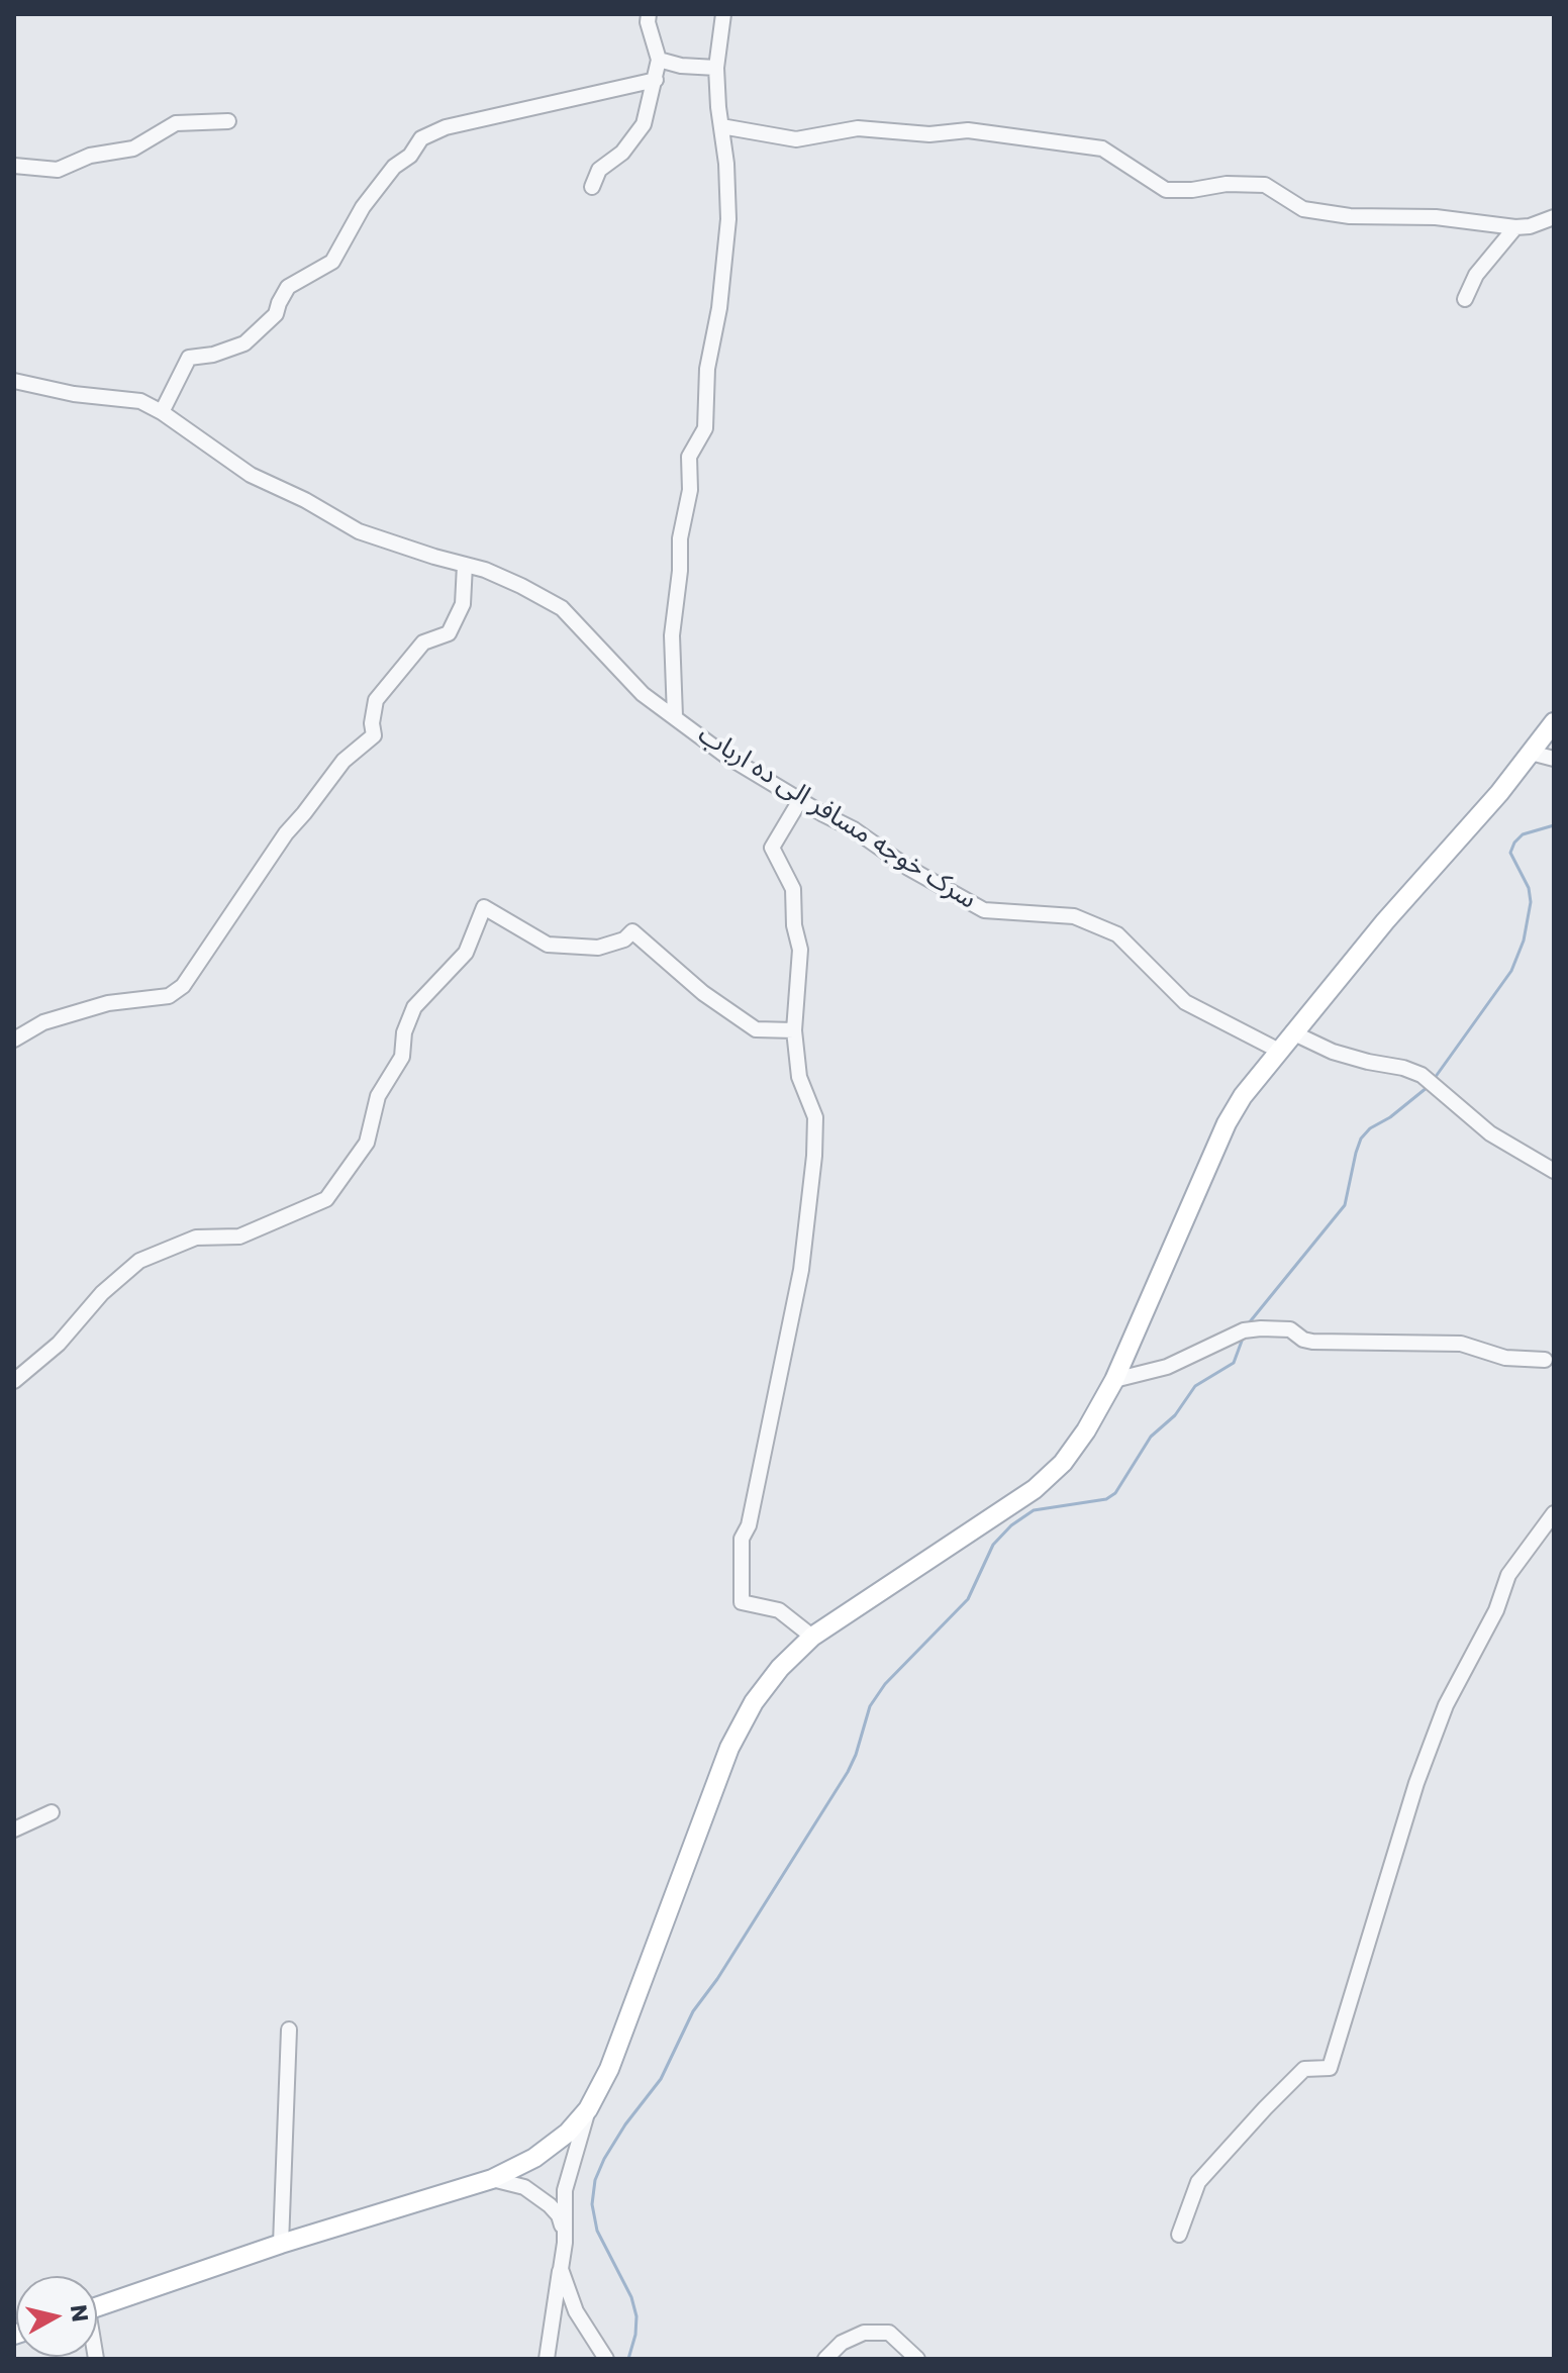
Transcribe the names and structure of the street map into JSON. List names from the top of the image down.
{
  "streets": {
    "street": ["سرک خوجه مسافر الی ده ارباب"]
  },
  "north": "right"
}
